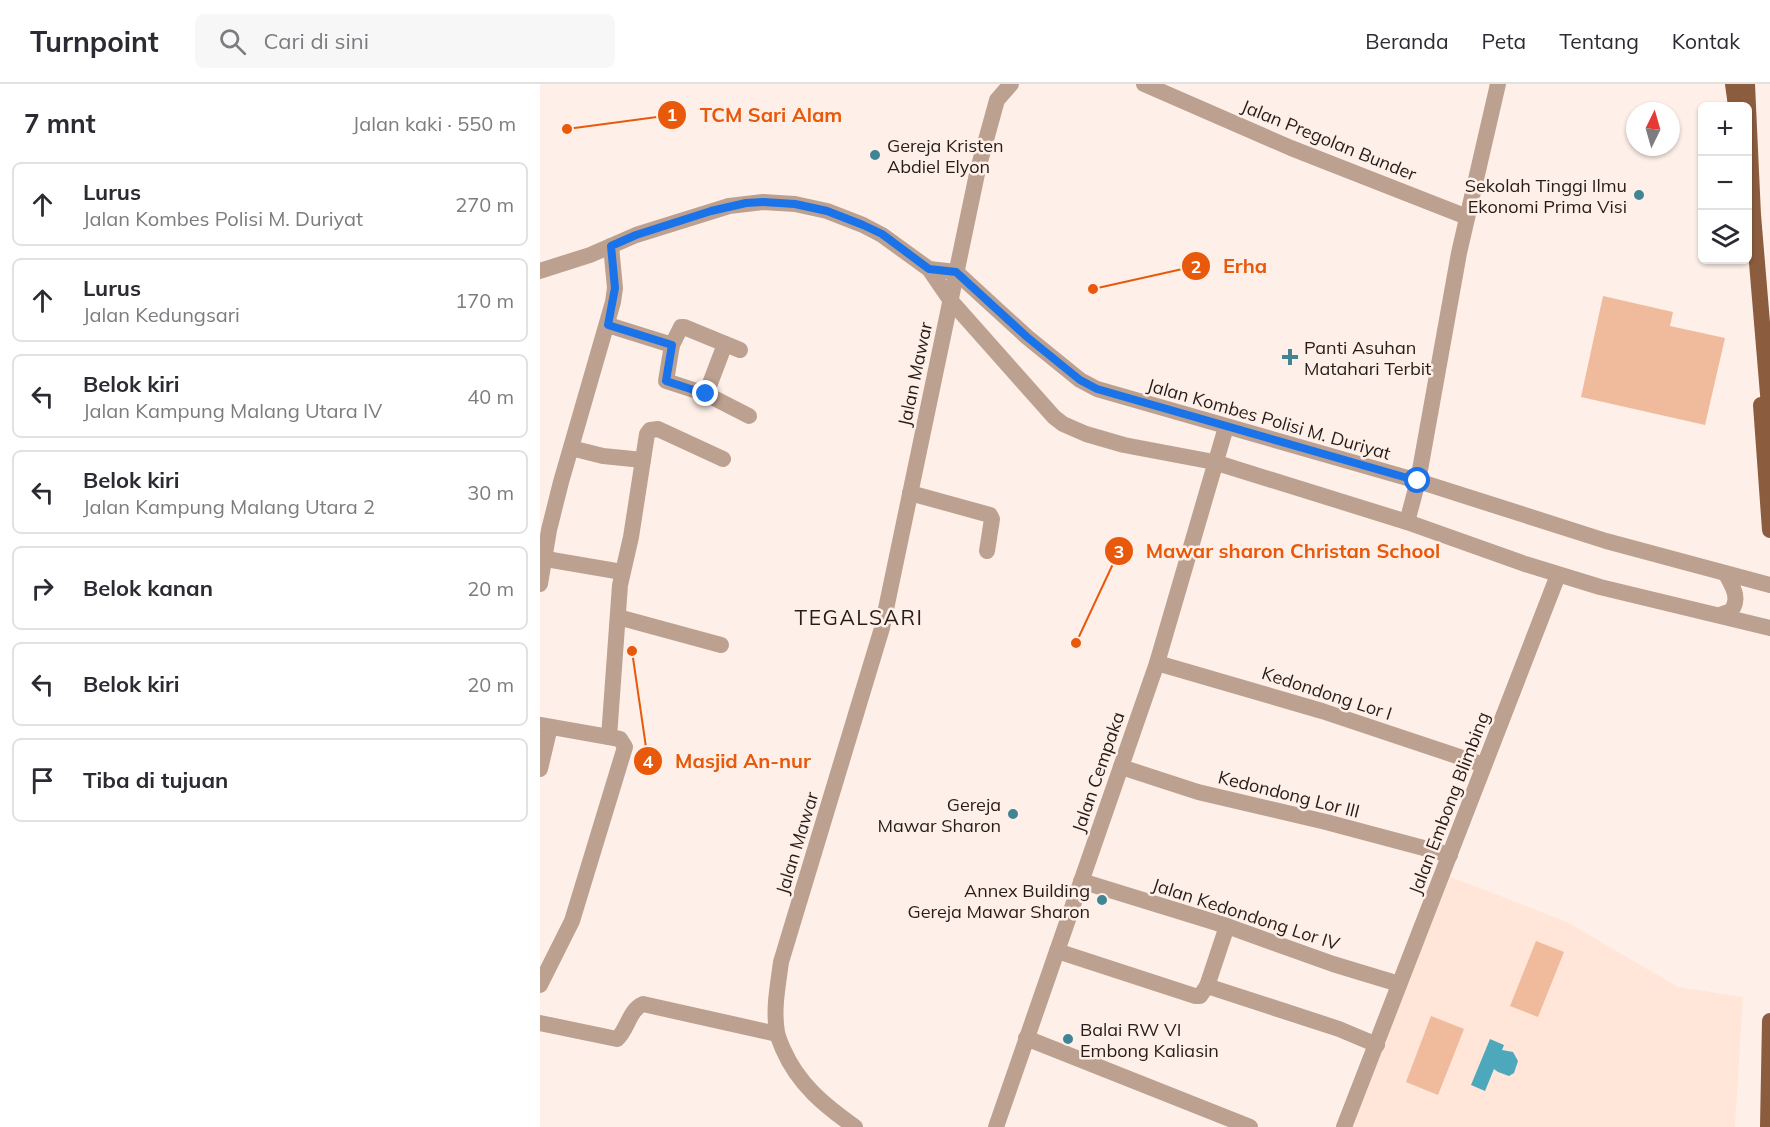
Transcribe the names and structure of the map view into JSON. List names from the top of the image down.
{
  "streets": {
    "street": [
      "Jalan Pregolan Bunder",
      "Jalan Mawar",
      "Jalan Kombes Polisi M. Duriyat",
      "Kedondong Lor I",
      "Jalan Cempaka",
      "Kedondong Lor III",
      "Jalan Embong Blimbing",
      "Jalan Kedondong Lor IV"
    ]
  },
  "crossings": [
    ["Jalan Kombes Polisi M. Duriyat", "Jalan Cempaka"],
    ["Kedondong Lor I", "Jalan Cempaka"],
    ["Kedondong Lor I", "Jalan Embong Blimbing"],
    ["Jalan Cempaka", "Kedondong Lor III"],
    ["Jalan Cempaka", "Jalan Kedondong Lor IV"],
    ["Kedondong Lor III", "Jalan Embong Blimbing"],
    ["Jalan Embong Blimbing", "Jalan Kedondong Lor IV"]
  ],
  "districts": ["TEGALSARI"],
  "places": {
    "other": [
      "TCM Sari Alam",
      "Gereja Kristen Abdiel Elyon",
      "Sekolah Tinggi Ilmu Ekonomi Prima Visi",
      "Erha",
      "Mawar sharon Christan School",
      "Masjid An-nur",
      "Gereja Mawar Sharon",
      "Annex Building Gereja Mawar Sharon",
      "Balai RW VI Embong Kaliasin"
    ],
    "health": ["Panti Asuhan Matahari Terbit"]
  },
  "north": "top",
  "page": {
    "header": "Turnpoint",
    "search": "Cari di sini",
    "nav": [
      "Beranda",
      "Peta",
      "Tentang",
      "Kontak"
    ],
    "heading": ["7 mnt", "Jalan kaki · 550 m"],
    "map_buttons": ["+", "−"],
    "list": [
      ["Lurus", "Jalan Kombes Polisi M. Duriyat", "270 m"],
      ["Lurus", "Jalan Kedungsari", "170 m"],
      ["Belok kiri", "Jalan Kampung Malang Utara IV", "40 m"],
      ["Belok kiri", "Jalan Kampung Malang Utara 2", "30 m"],
      ["Belok kanan", "20 m"],
      ["Belok kiri", "20 m"],
      "Tiba di tujuan"
    ]
  }
}
